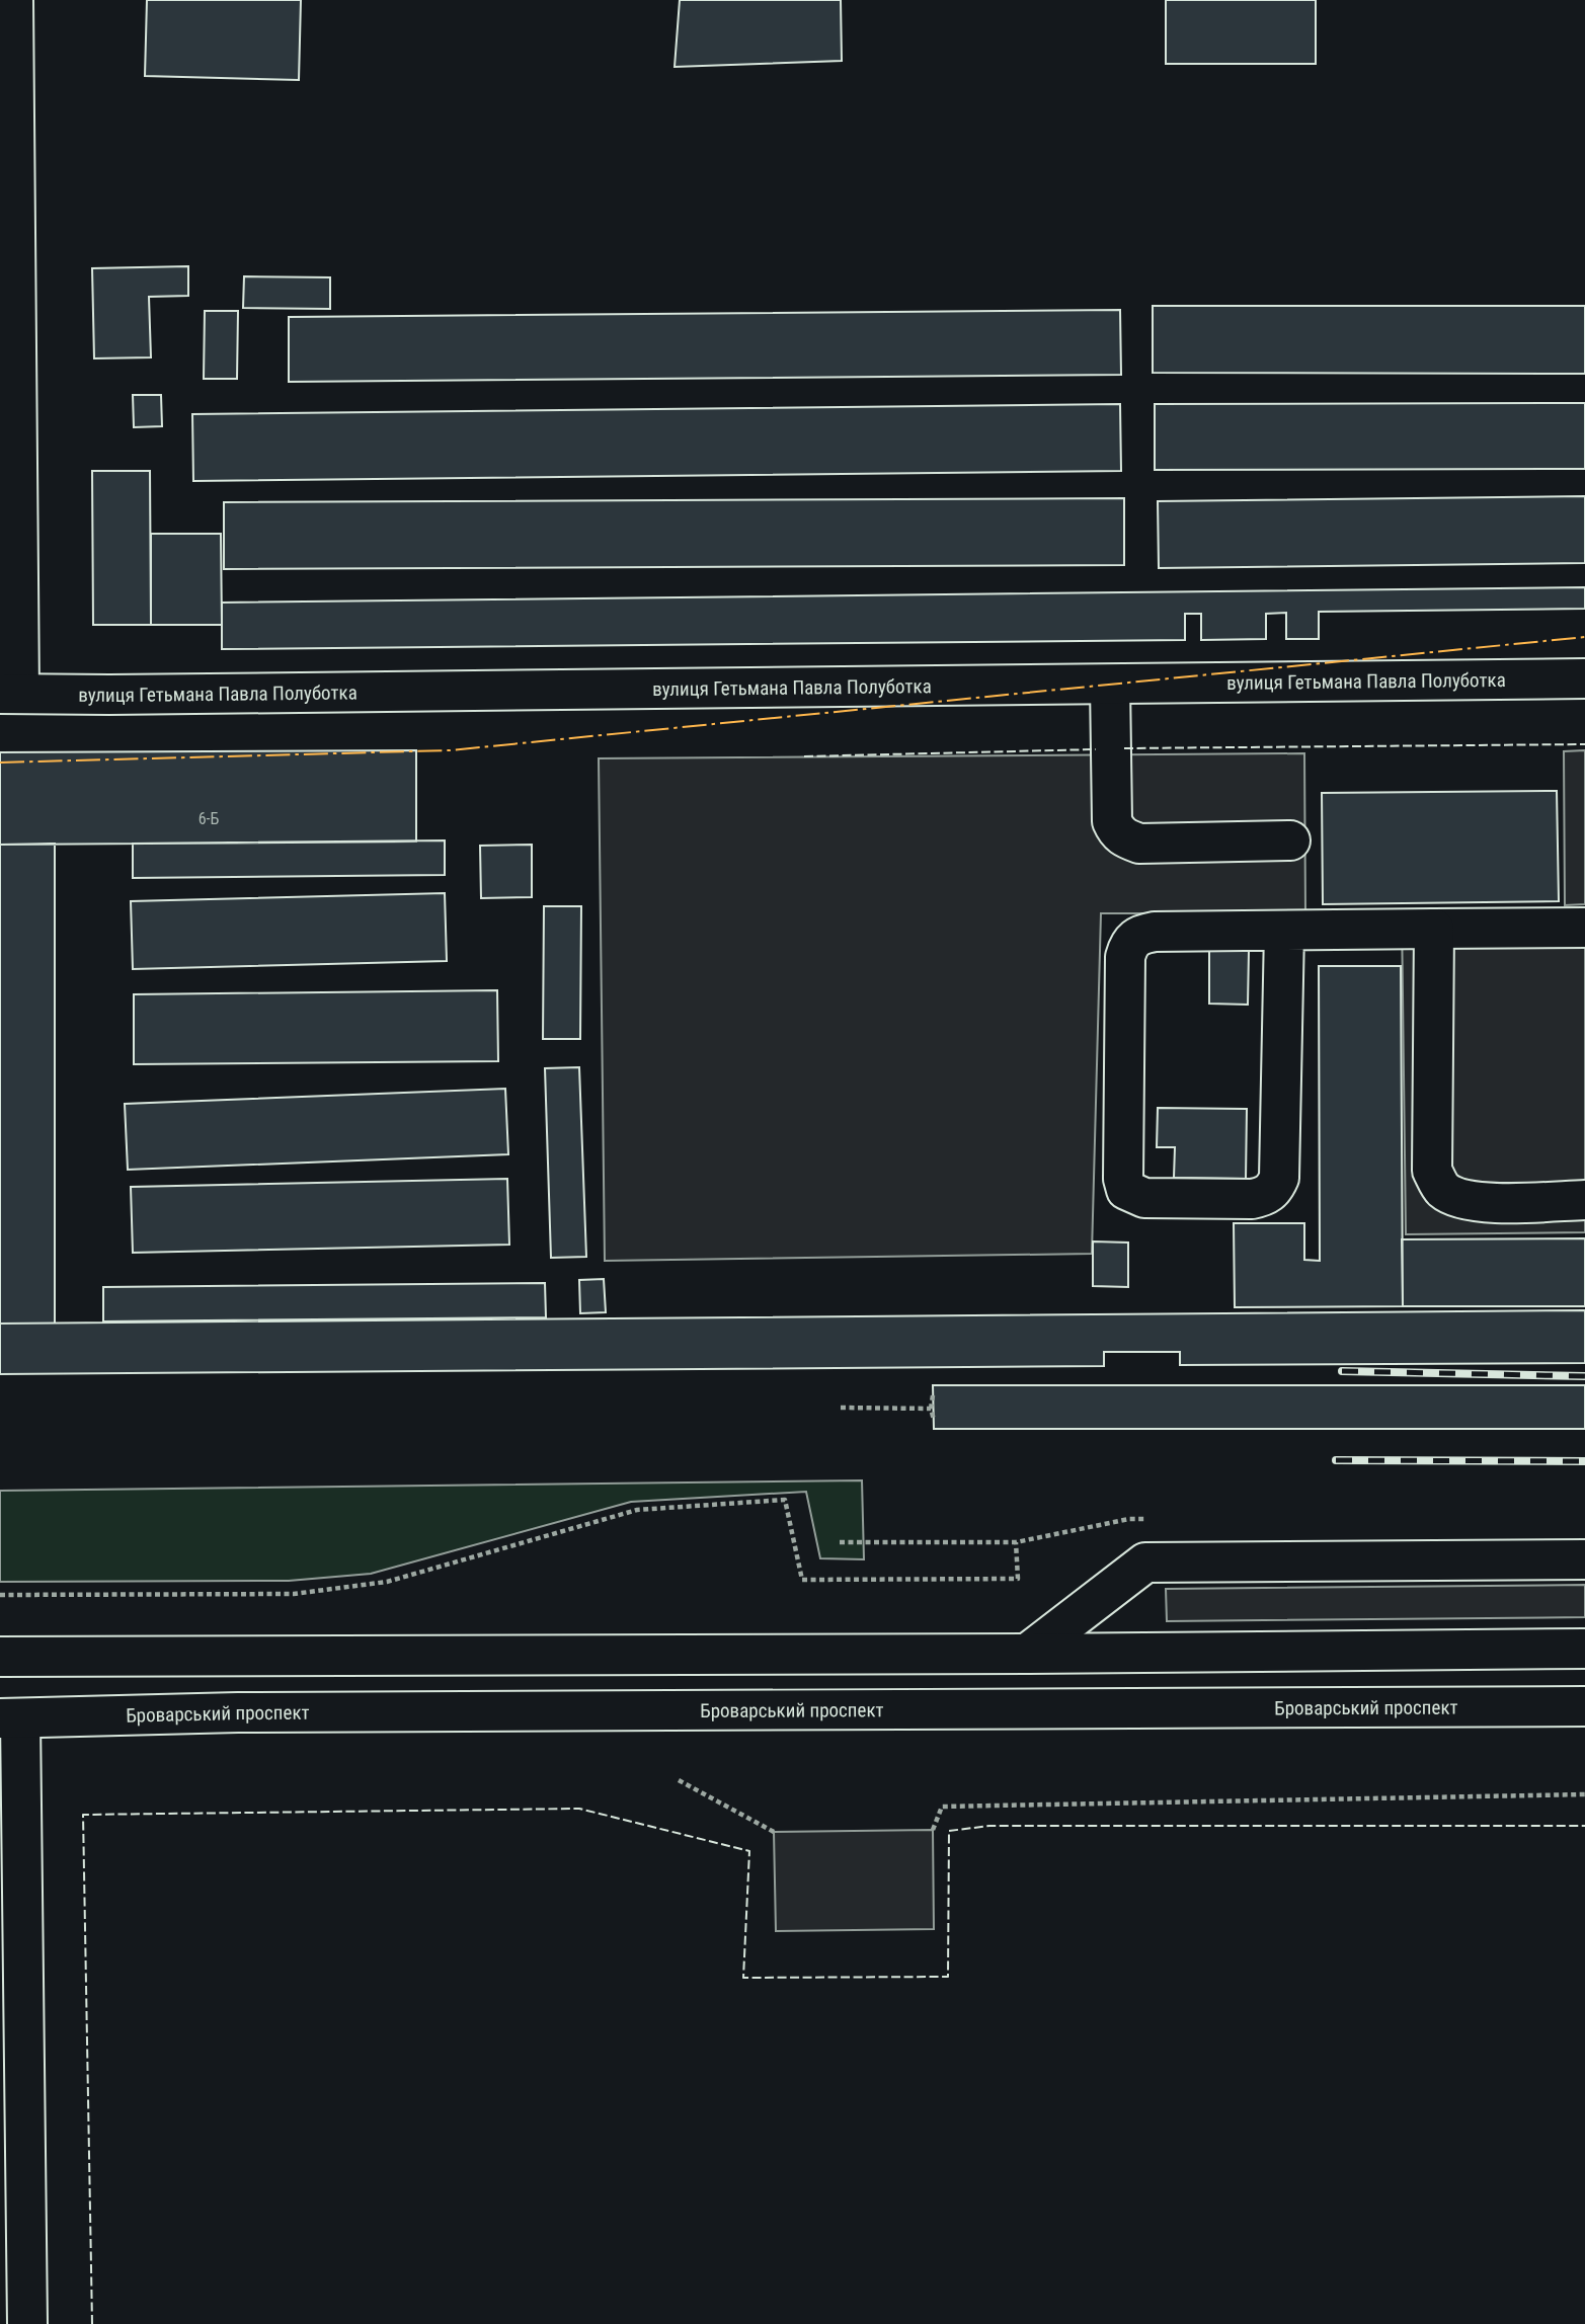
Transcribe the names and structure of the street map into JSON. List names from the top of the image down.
{
  "streets": {
    "main road": ["вулиця Гетьмана Павла Полуботка", "Броварський проспект"]
  },
  "house_numbers": ["6-Б"]
}
